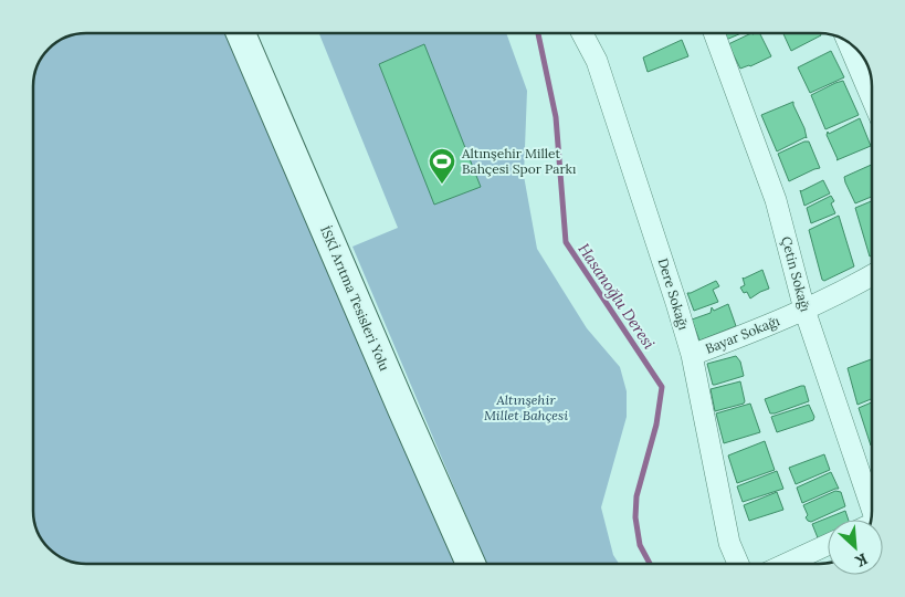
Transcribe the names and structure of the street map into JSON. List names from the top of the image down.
{
  "streets": {
    "main road": ["İSKİ Arıtma Tesisleri Yolu"],
    "street": ["Çetin Sokağı", "Dere Sokağı", "Bayar Sokağı"]
  },
  "crossings": [
    ["Çetin Sokağı", "Bayar Sokağı"],
    ["Dere Sokağı", "Bayar Sokağı"]
  ],
  "water": ["Hasanoğlu Deresi"],
  "parks": ["Altınşehir Millet Bahçesi"],
  "places": {
    "sports": ["Altınşehir Millet Bahçesi Spor Parkı"]
  },
  "north": "bottom right"
}
